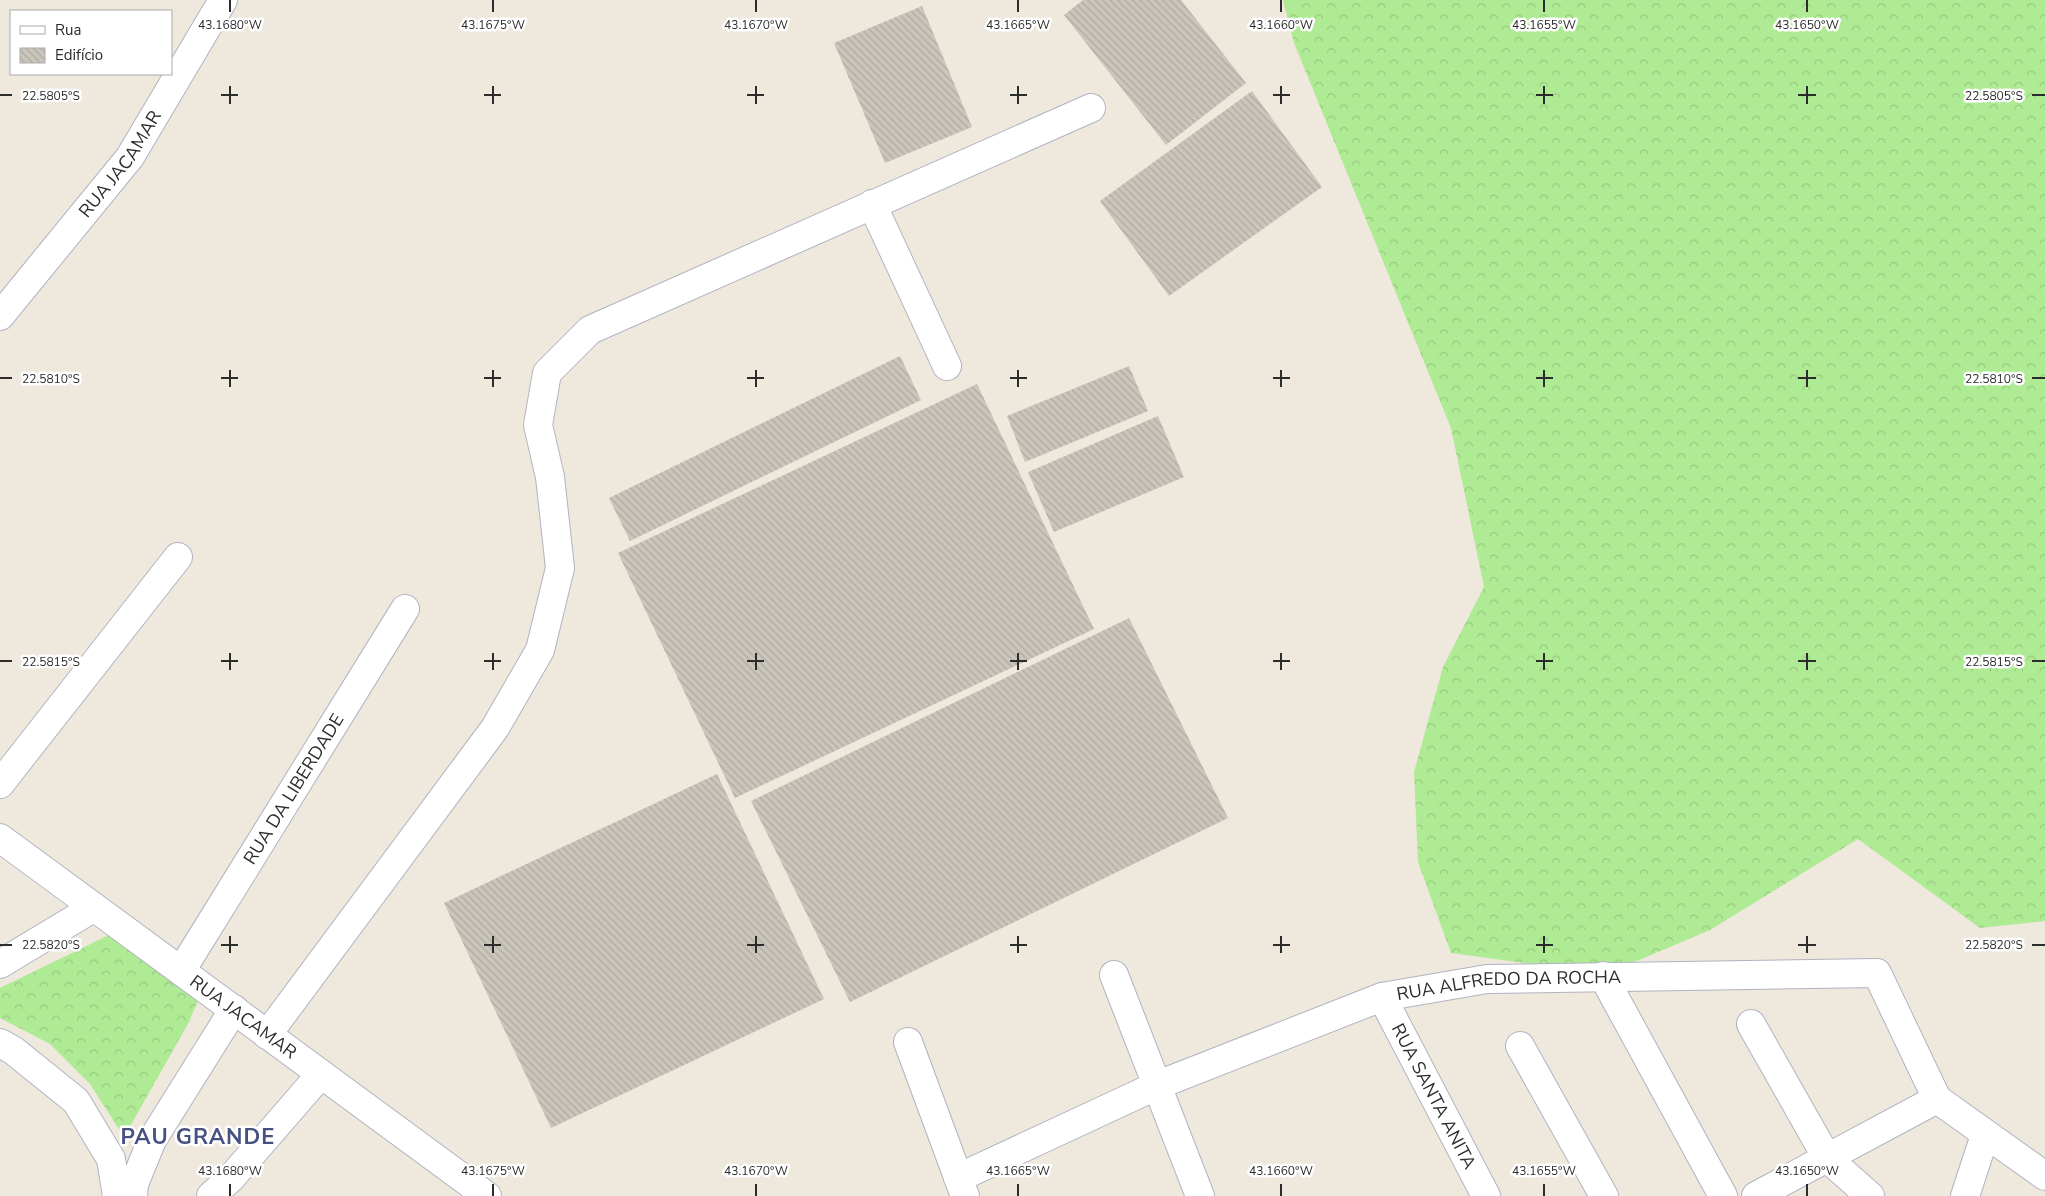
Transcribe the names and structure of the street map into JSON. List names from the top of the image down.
{
  "streets": {
    "street": [
      "RUA JACAMAR",
      "RUA DA LIBERDADE",
      "RUA ALFREDO DA ROCHA",
      "RUA SANTA ANITA"
    ]
  },
  "crossings": [
    ["RUA JACAMAR", "RUA DA LIBERDADE"],
    ["RUA ALFREDO DA ROCHA", "RUA SANTA ANITA"]
  ],
  "districts": ["PAU GRANDE"],
  "legend": ["Rua", "Edifício"],
  "coordinates": [
    "43.1680°W",
    "43.1675°W",
    "43.1670°W",
    "43.1665°W",
    "43.1660°W",
    "43.1655°W",
    "43.1650°W",
    "22.5805°S",
    "22.5810°S",
    "22.5815°S",
    "22.5820°S"
  ]
}
